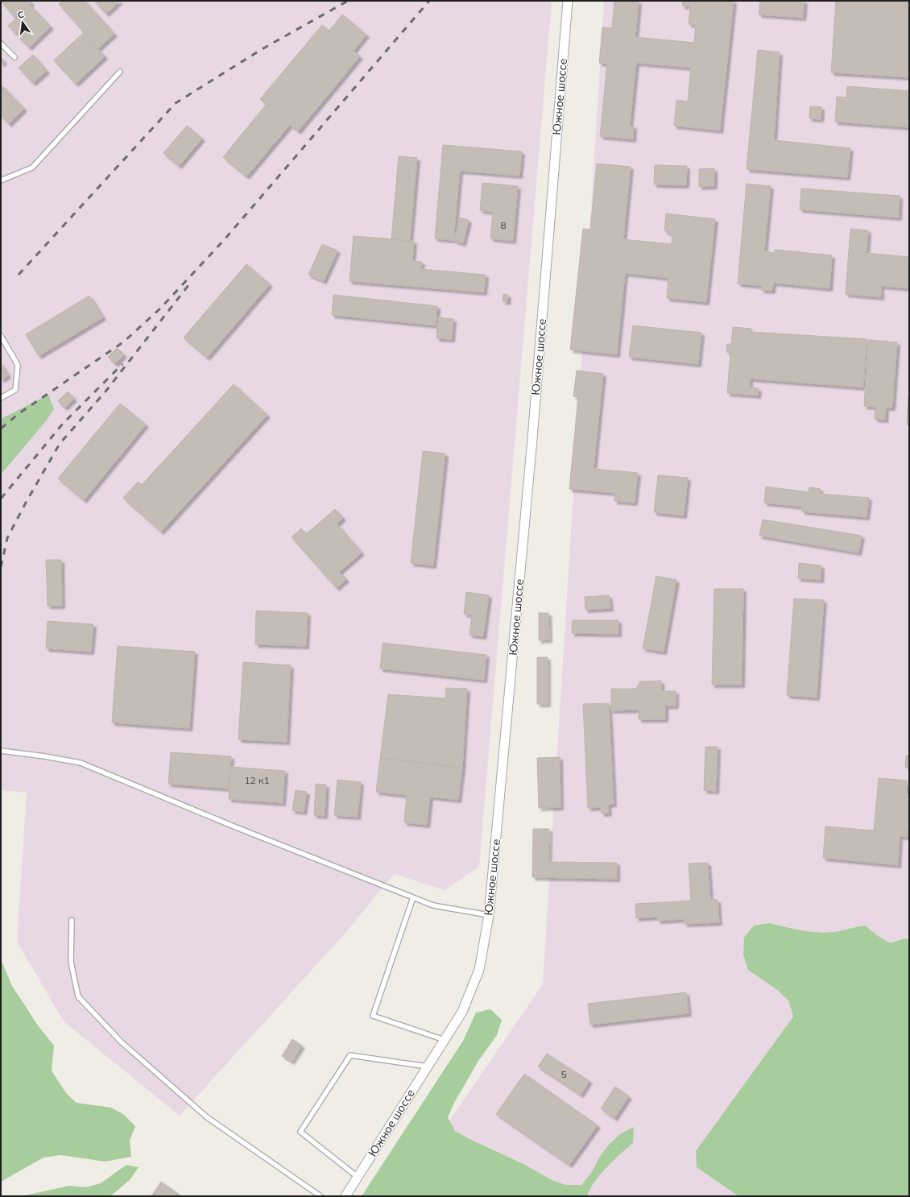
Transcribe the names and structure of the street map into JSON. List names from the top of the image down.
{
  "streets": {
    "street": ["Южное шоссе"]
  },
  "house_numbers": ["8", "12 к1", "5"],
  "north": "top"
}
